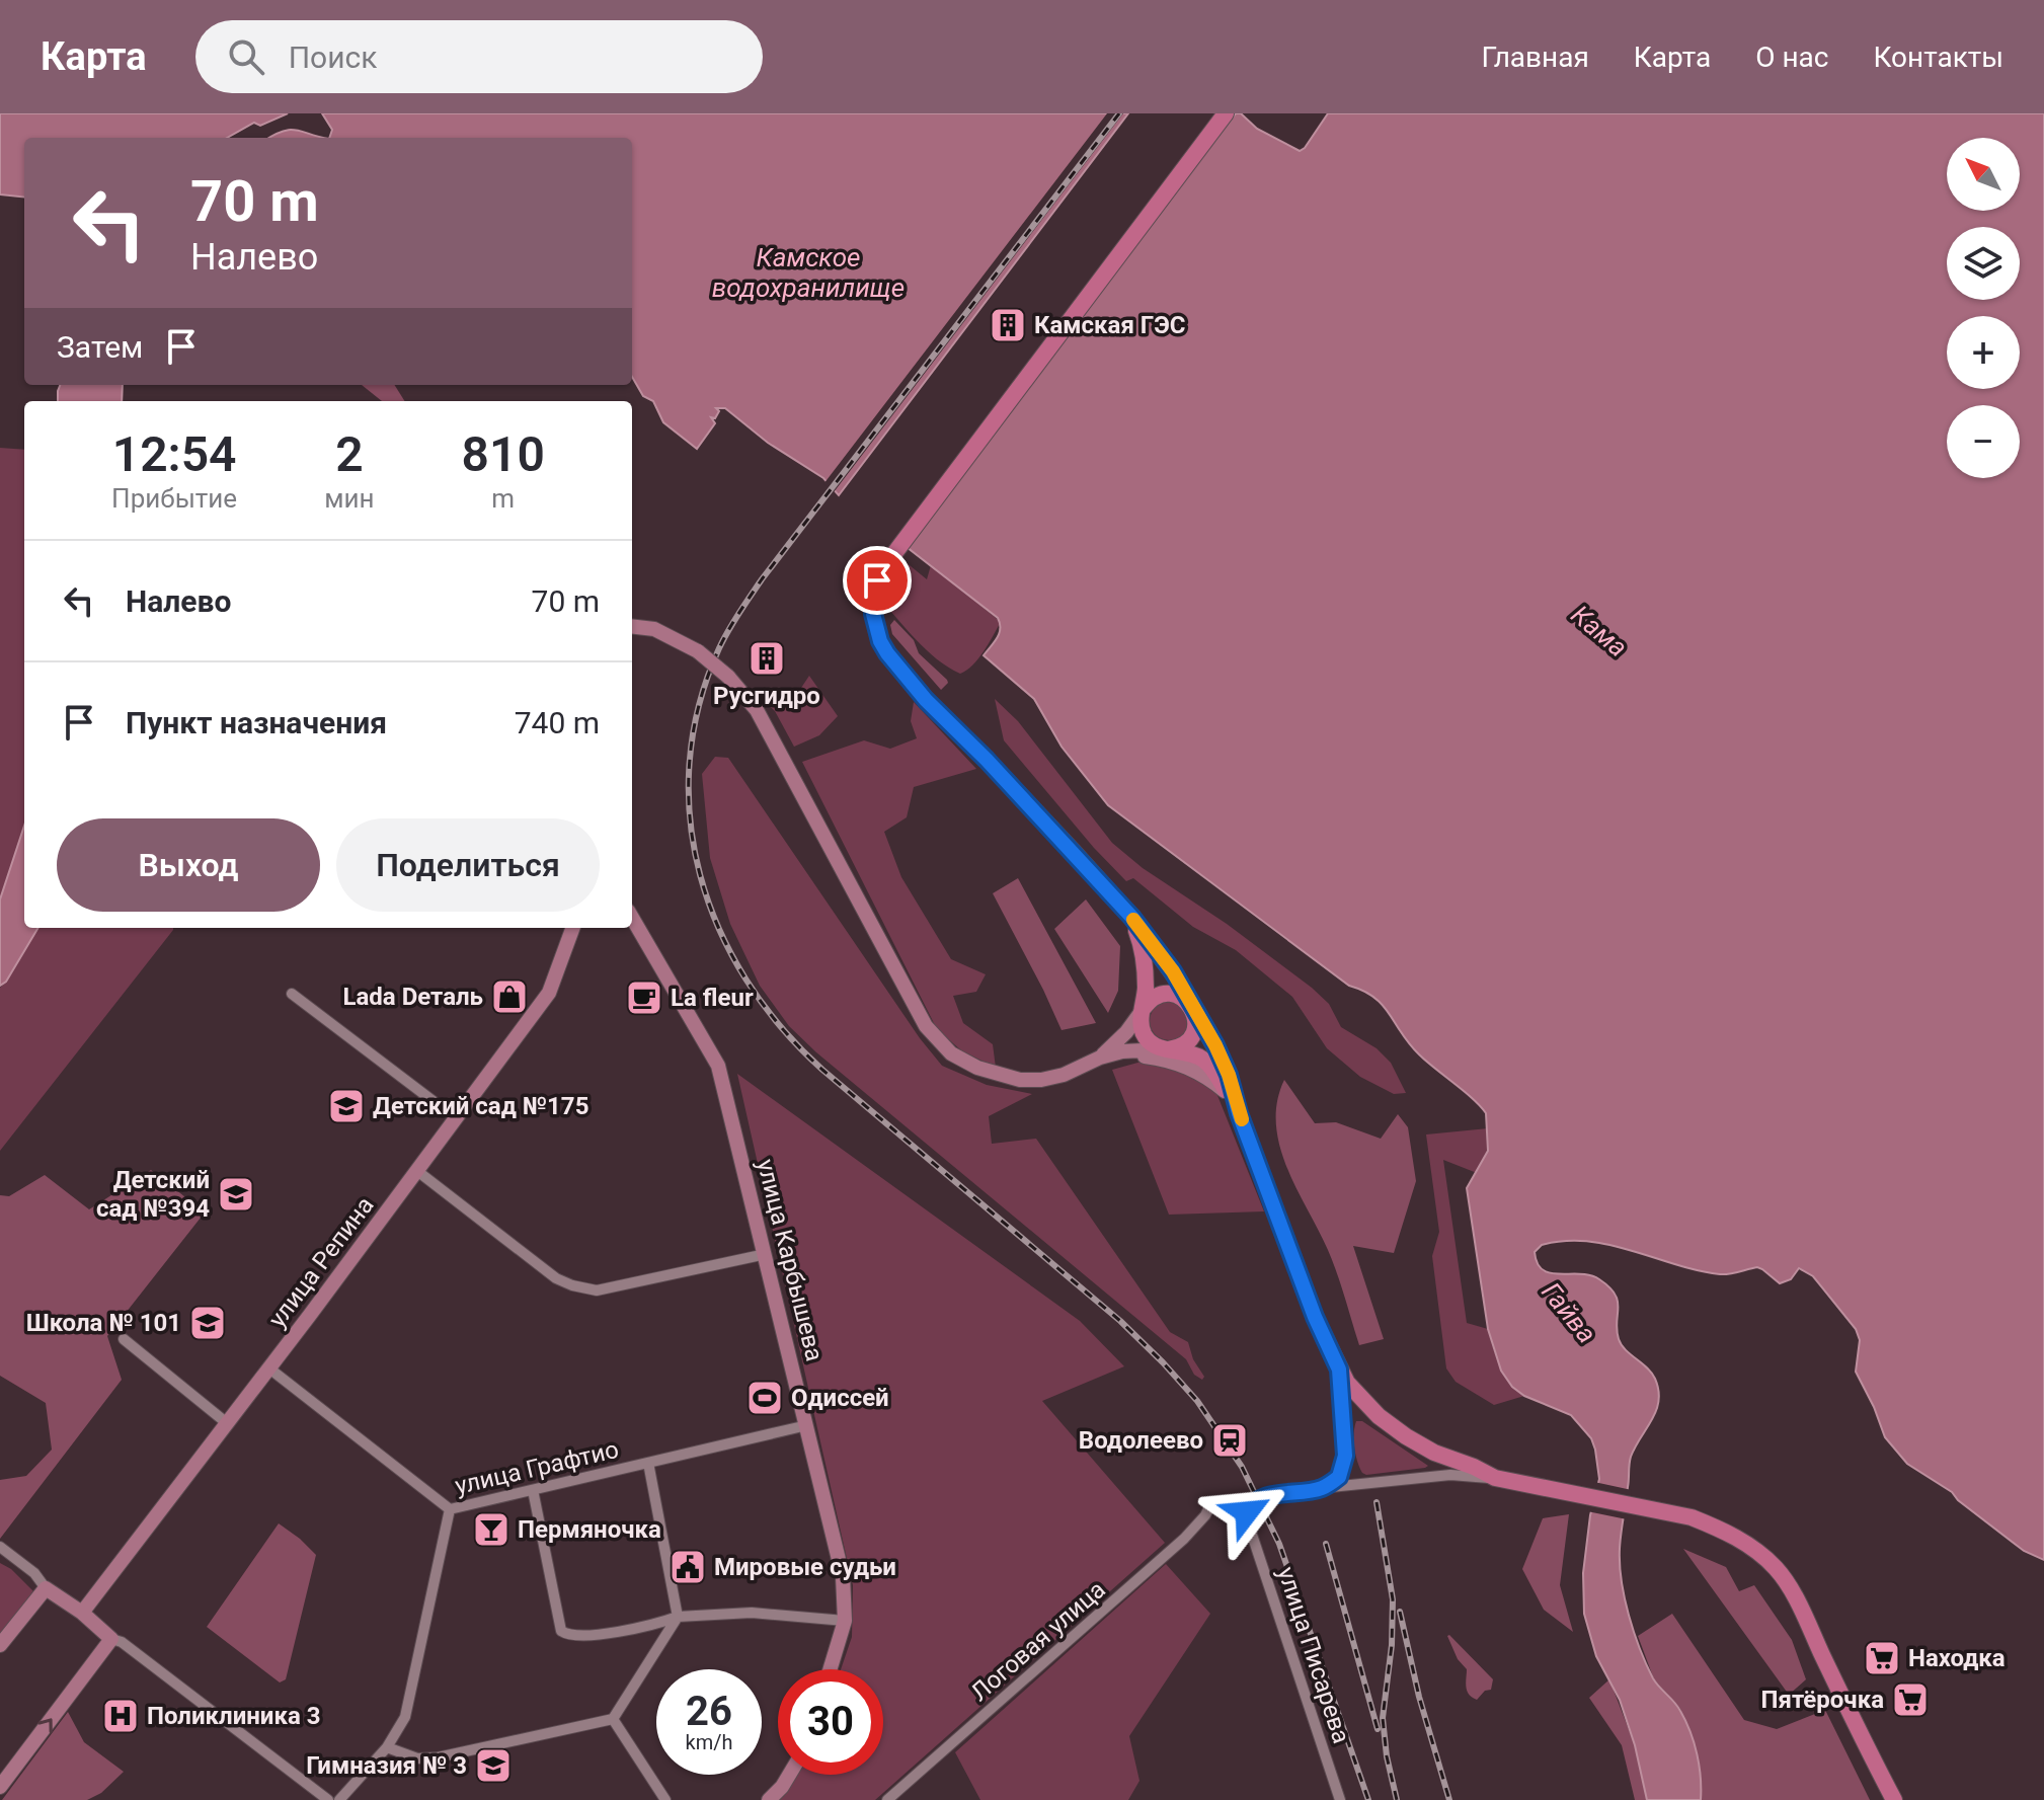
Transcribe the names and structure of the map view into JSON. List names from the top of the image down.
{
  "streets": {
    "main road": ["улица Карбышева", "улица Репина"],
    "street": ["улица Графтио", "Логовая улица", "улица Писарева"]
  },
  "crossings": [
    ["улица Карбышева", "улица Графтио"],
    ["улица Репина", "улица Графтио"]
  ],
  "water": ["Камское водохранилище", "Кама", "Гайва"],
  "places": {
    "building": ["Камская ГЭС", "Русгидро"],
    "shop": ["Lada Dеталь"],
    "cafe": ["La fleur"],
    "school or university": [
      "Детский сад №175",
      "Детский сад №394",
      "Школа № 101",
      "Гимназия № 3"
    ],
    "sports": ["Одиссей"],
    "station": ["Водолеево"],
    "bar": ["Пермяночка"],
    "public building": ["Мировые судьи"],
    "supermarket": ["Находка", "Пятёрочка"],
    "hospital": ["Поликлиника 3"]
  },
  "north": "top left",
  "page": {
    "header": "Карта",
    "search": "Поиск",
    "nav": [
      "Главная",
      "Карта",
      "О нас",
      "Контакты"
    ],
    "map_buttons": ["+", "−"],
    "turn": ["70 m", "Налево"],
    "then": "Затем",
    "eta": [
      "12:54",
      "Прибытие",
      "2",
      "мин",
      "810",
      "m"
    ],
    "list": [
      {
        "name": "Налево",
        "value": "70 m"
      },
      {
        "name": "Пункт назначения",
        "value": "740 m"
      }
    ],
    "buttons": ["Выход", "Поделиться"],
    "speed": "26 km/h",
    "limit": "30"
  }
}
